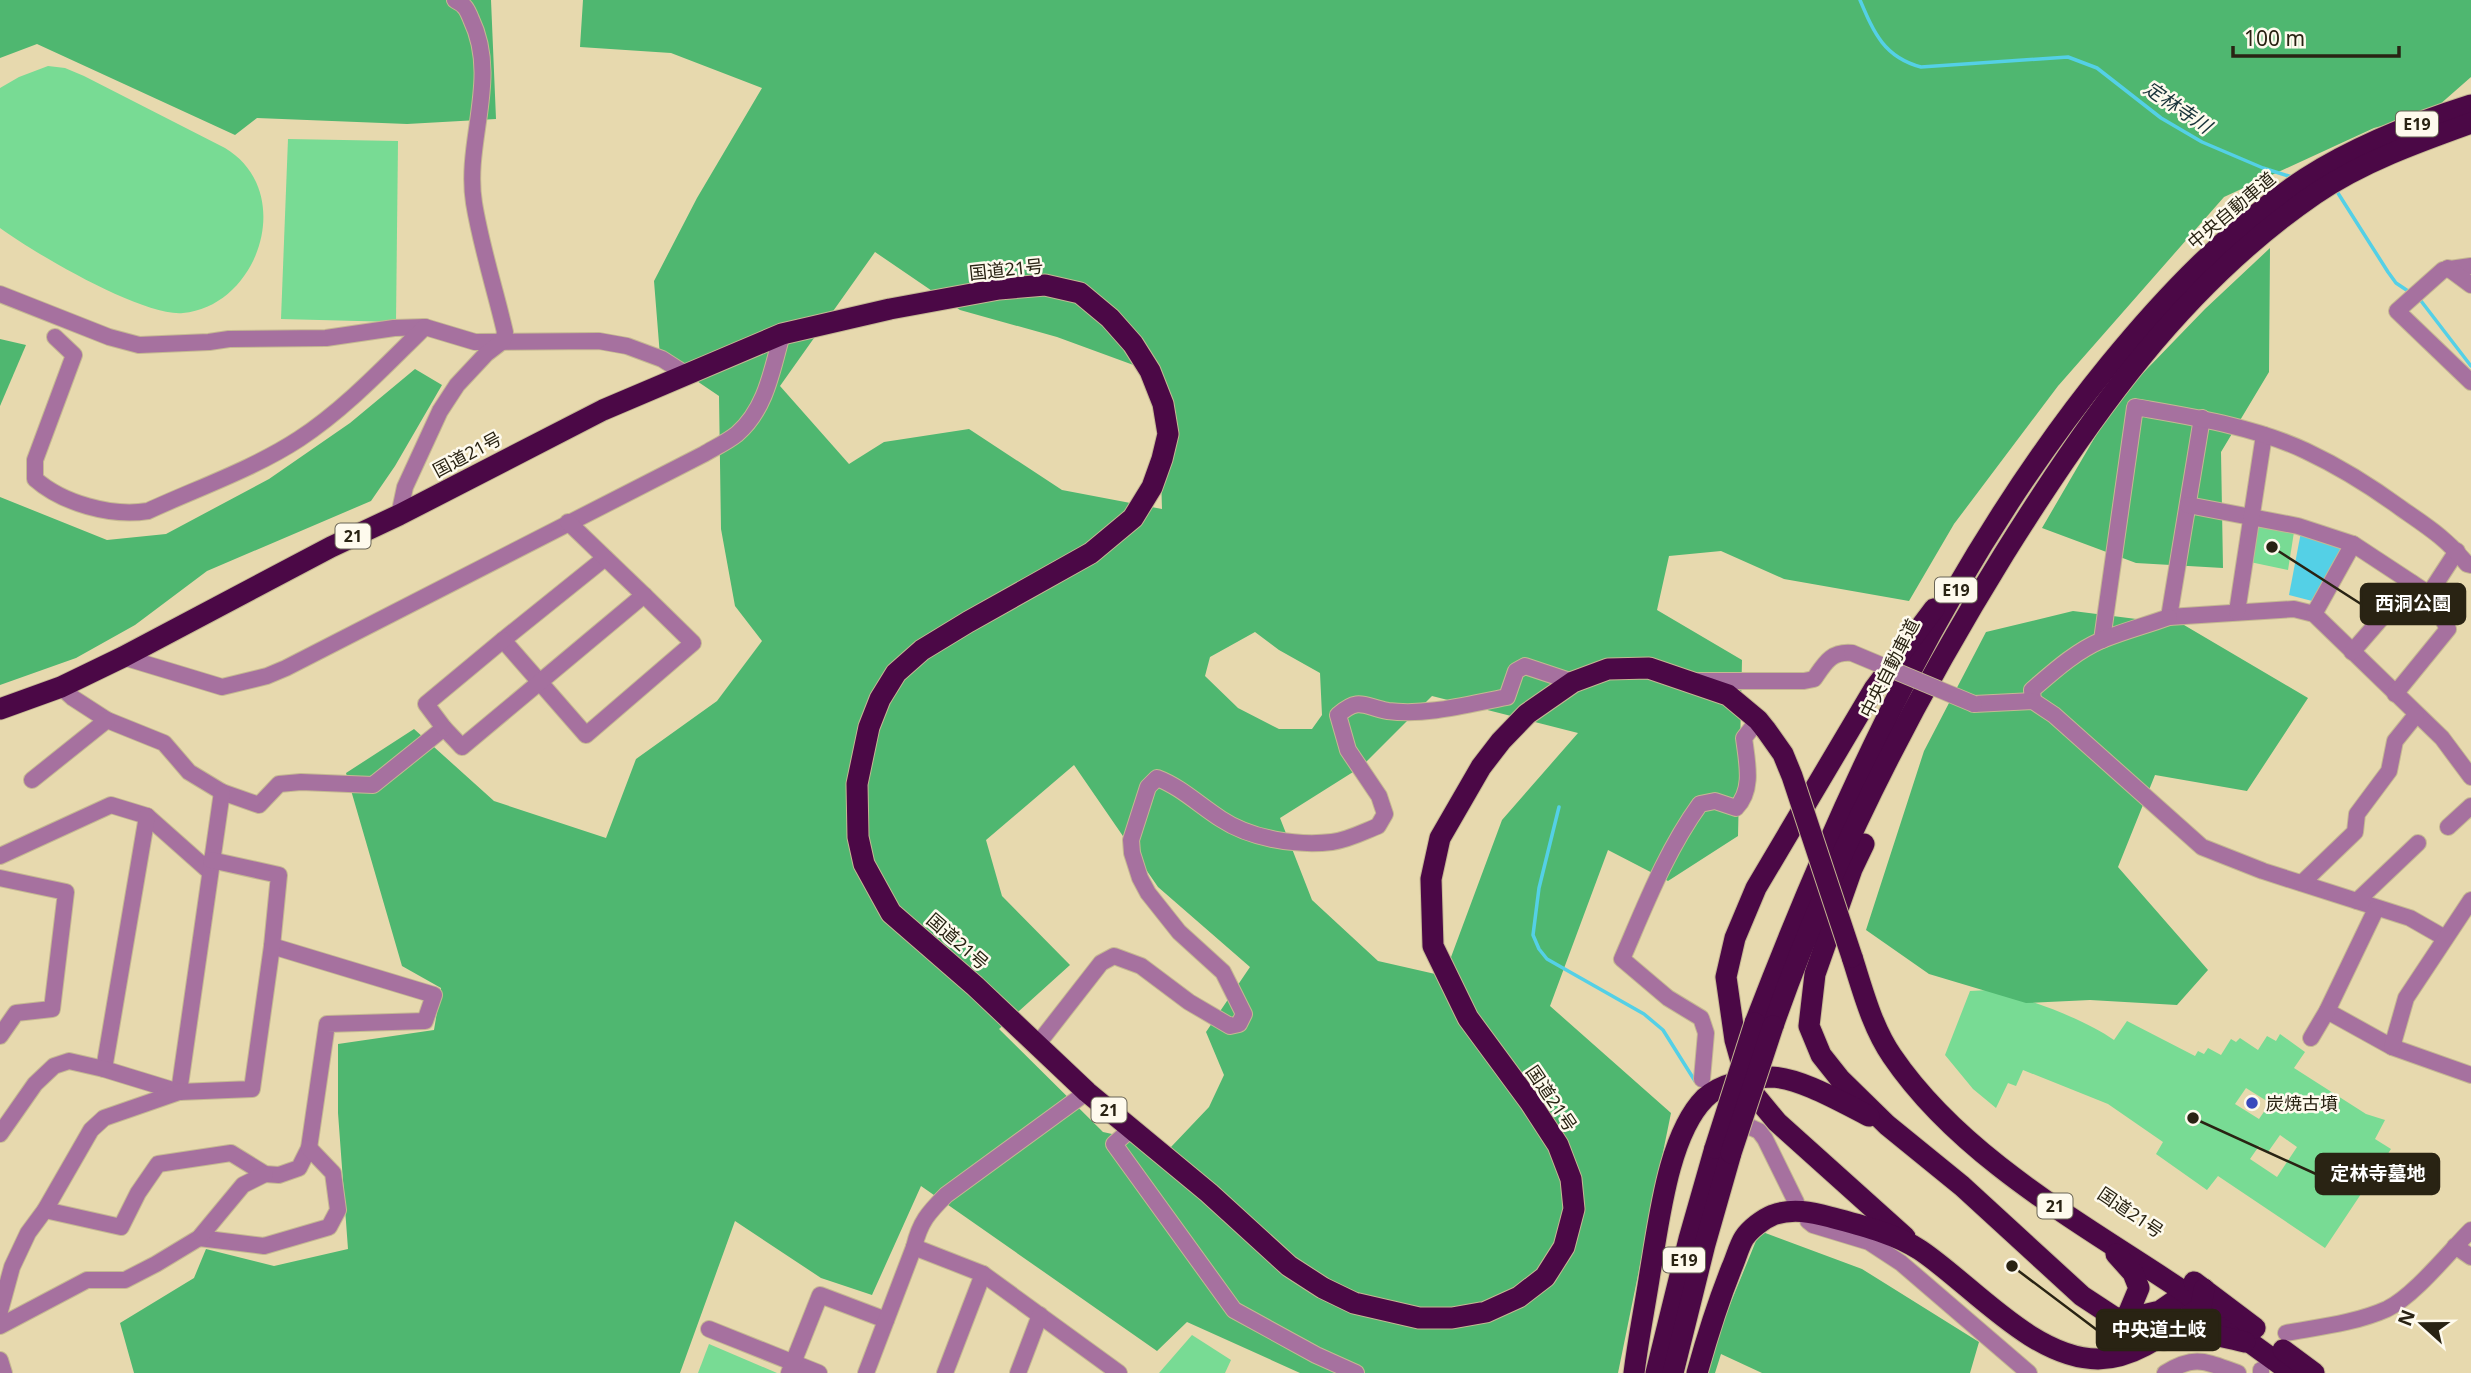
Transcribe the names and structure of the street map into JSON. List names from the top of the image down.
{
  "streets": {
    "highway": [
      "E19",
      "中央自動車道",
      "国道21号",
      "21"
    ]
  },
  "water": ["定林寺川"],
  "places": [
    "西洞公園",
    "炭焼古墳",
    "定林寺墓地",
    "中央道土岐"
  ],
  "scale_bar": "100 m",
  "north": "left"
}
